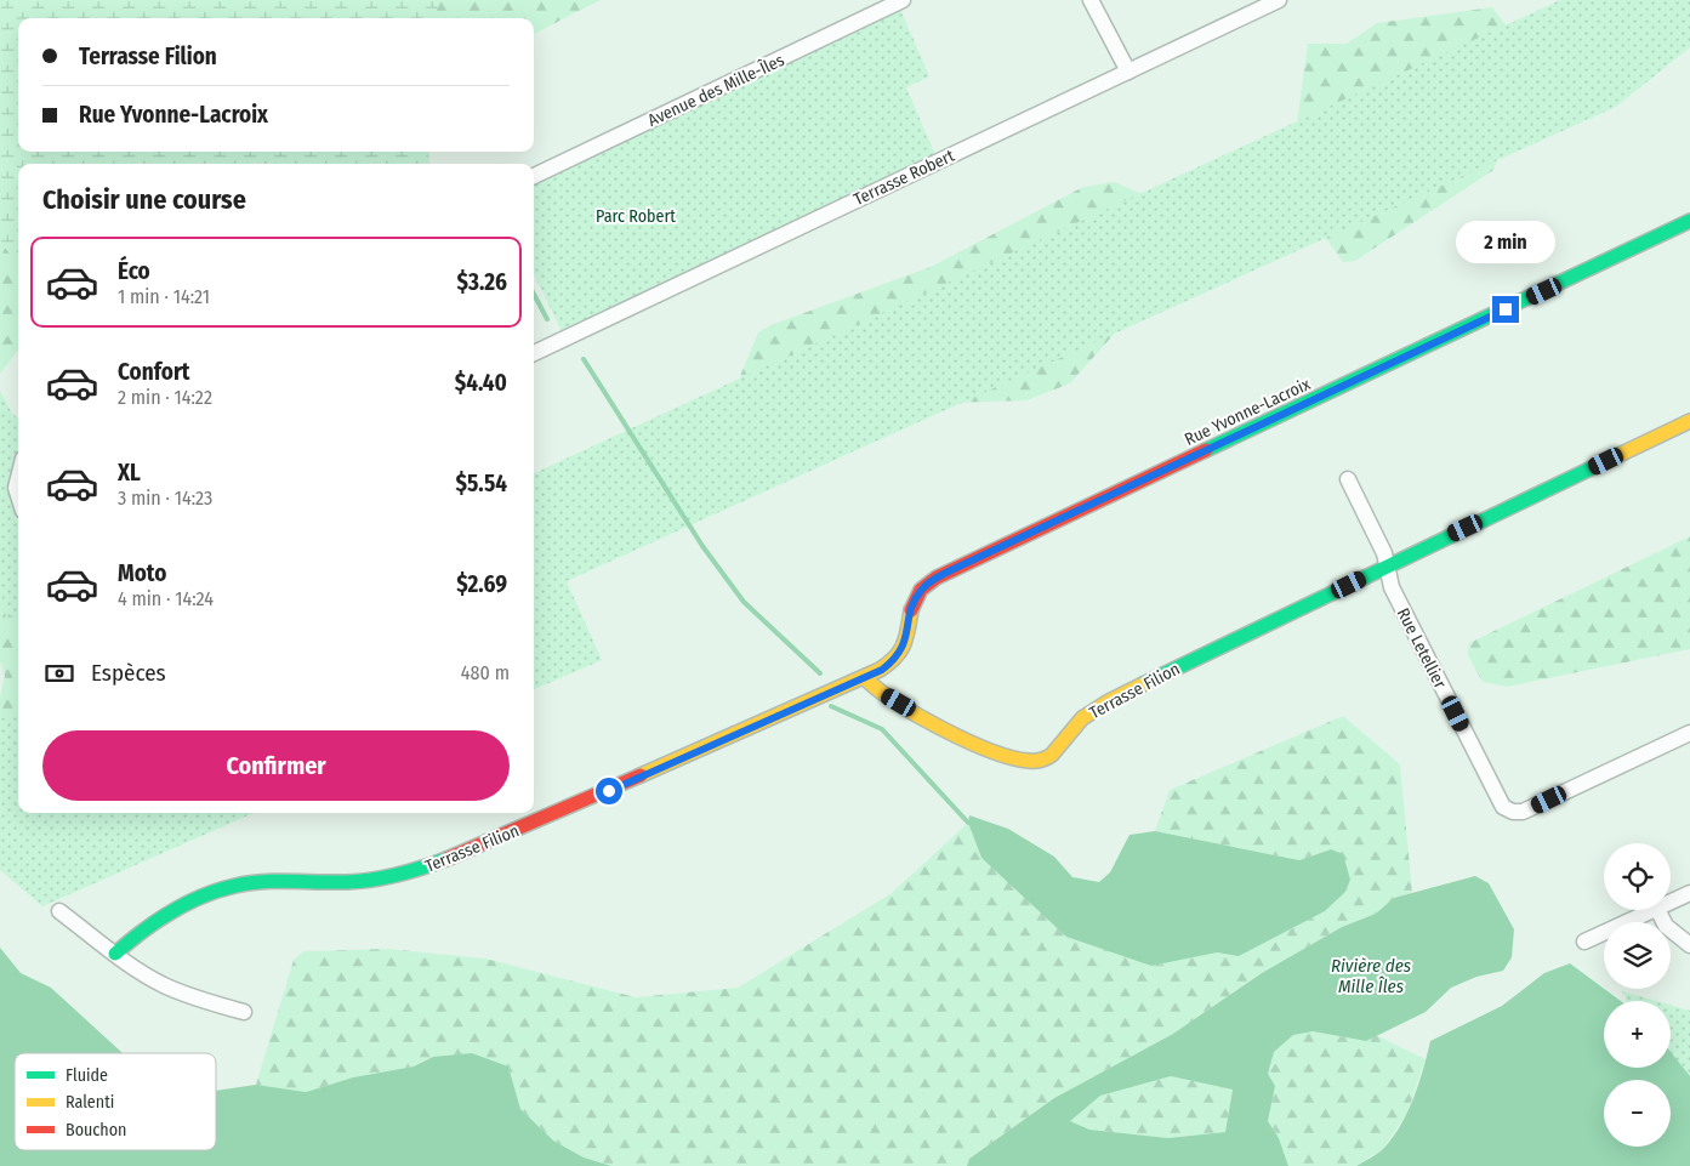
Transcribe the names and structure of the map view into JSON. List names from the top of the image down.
{
  "streets": {
    "street": [
      "Avenue des Mille-Îles",
      "Terrasse Robert",
      "Rue Yvonne-Lacroix",
      "Rue Letellier",
      "Terrasse Filion"
    ]
  },
  "crossings": [
    ["Rue Yvonne-Lacroix", "Terrasse Filion"],
    ["Rue Letellier", "Terrasse Filion"]
  ],
  "water": ["Rivière des Mille Îles"],
  "parks": ["Parc Robert"],
  "legend": ["Fluide", "Ralenti", "Bouchon"],
  "page": {
    "banner": ["Terrasse Filion", "Rue Yvonne-Lacroix"],
    "heading": "Choisir une course",
    "bubble": "2 min",
    "list": [
      {
        "name": "Éco",
        "note": "1 min · 14:21",
        "value": "$3.26"
      },
      {
        "name": "Confort",
        "note": "2 min · 14:22",
        "value": "$4.40"
      },
      {
        "name": "XL",
        "note": "3 min · 14:23",
        "value": "$5.54"
      },
      {
        "name": "Moto",
        "note": "4 min · 14:24",
        "value": "$2.69"
      }
    ],
    "pay": ["Espèces", "480 m"],
    "buttons": "Confirmer",
    "map_buttons": ["+", "−"]
  }
}
